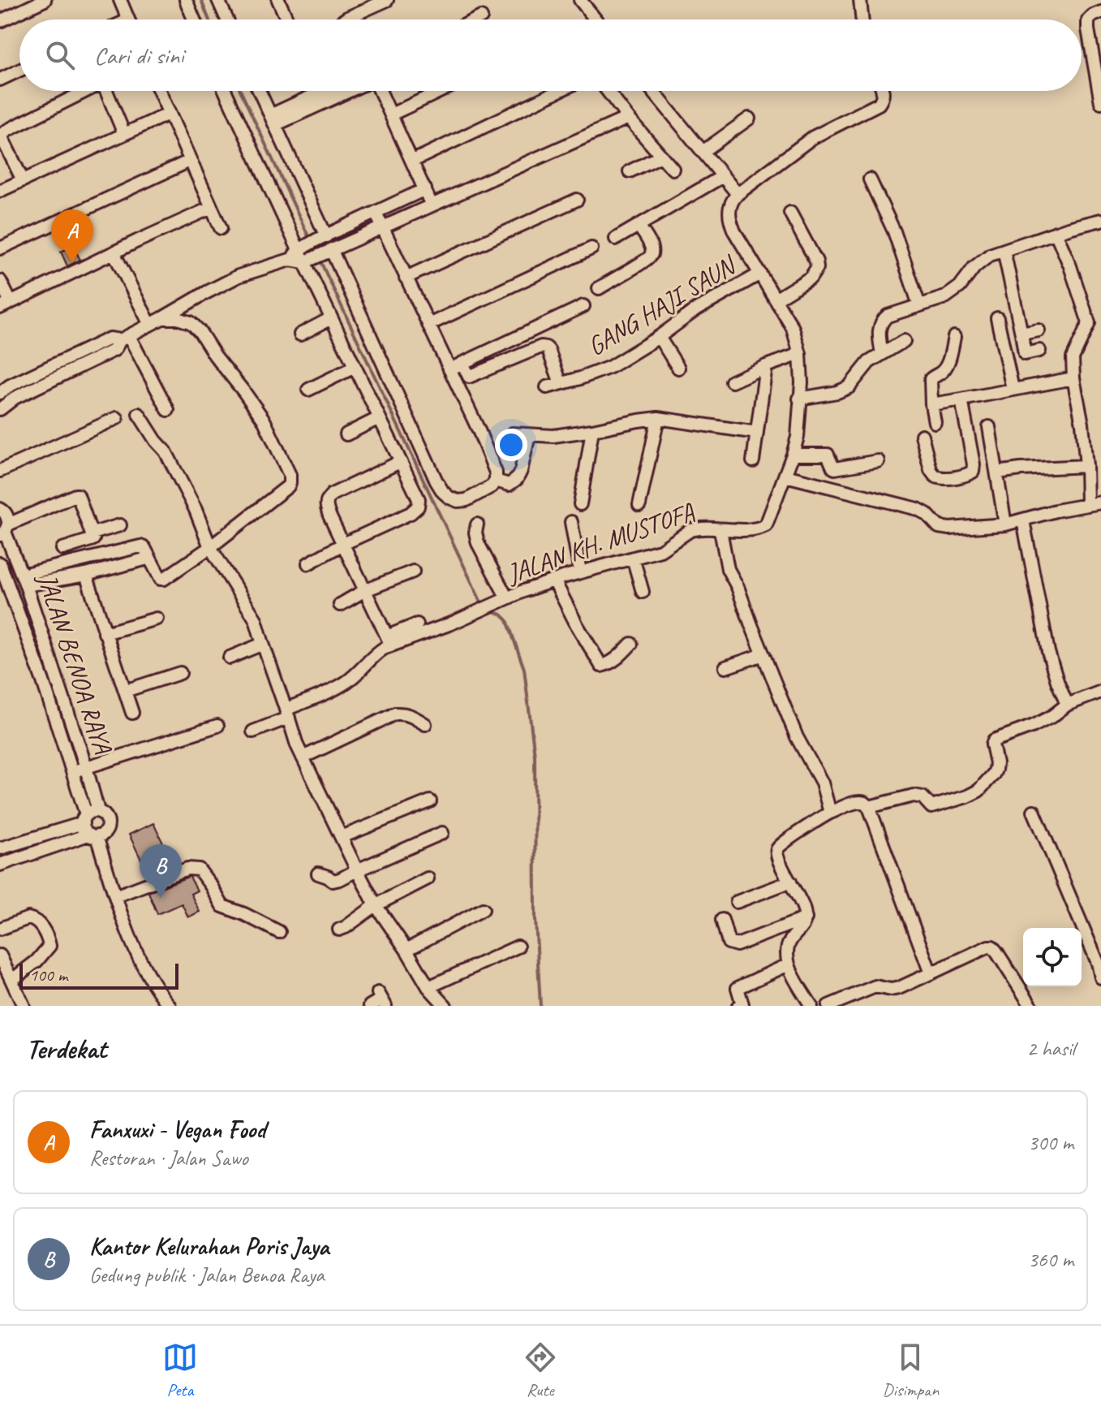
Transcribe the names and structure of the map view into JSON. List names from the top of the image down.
{
  "streets": {
    "street": ["GANG HAJI SAUN", "JALAN KH. MUSTOFA", "JALAN BENOA RAYA"]
  },
  "crossings": [
    ["GANG HAJI SAUN", "JALAN KH. MUSTOFA"]
  ],
  "scale_bar": "100 m",
  "page": {
    "search": "Cari di sini",
    "pins": ["A", "B"],
    "scale": "100 m",
    "heading": ["Terdekat", "2 hasil"],
    "list": [
      {
        "mark": "A",
        "name": "Fanxuxi - Vegan Food",
        "note": "Restoran · Jalan Sawo",
        "value": "300 m"
      },
      {
        "mark": "B",
        "name": "Kantor Kelurahan Poris Jaya",
        "note": "Gedung publik · Jalan Benoa Raya",
        "value": "360 m"
      }
    ],
    "nav": ["Peta", "Rute", "Disimpan"]
  }
}
